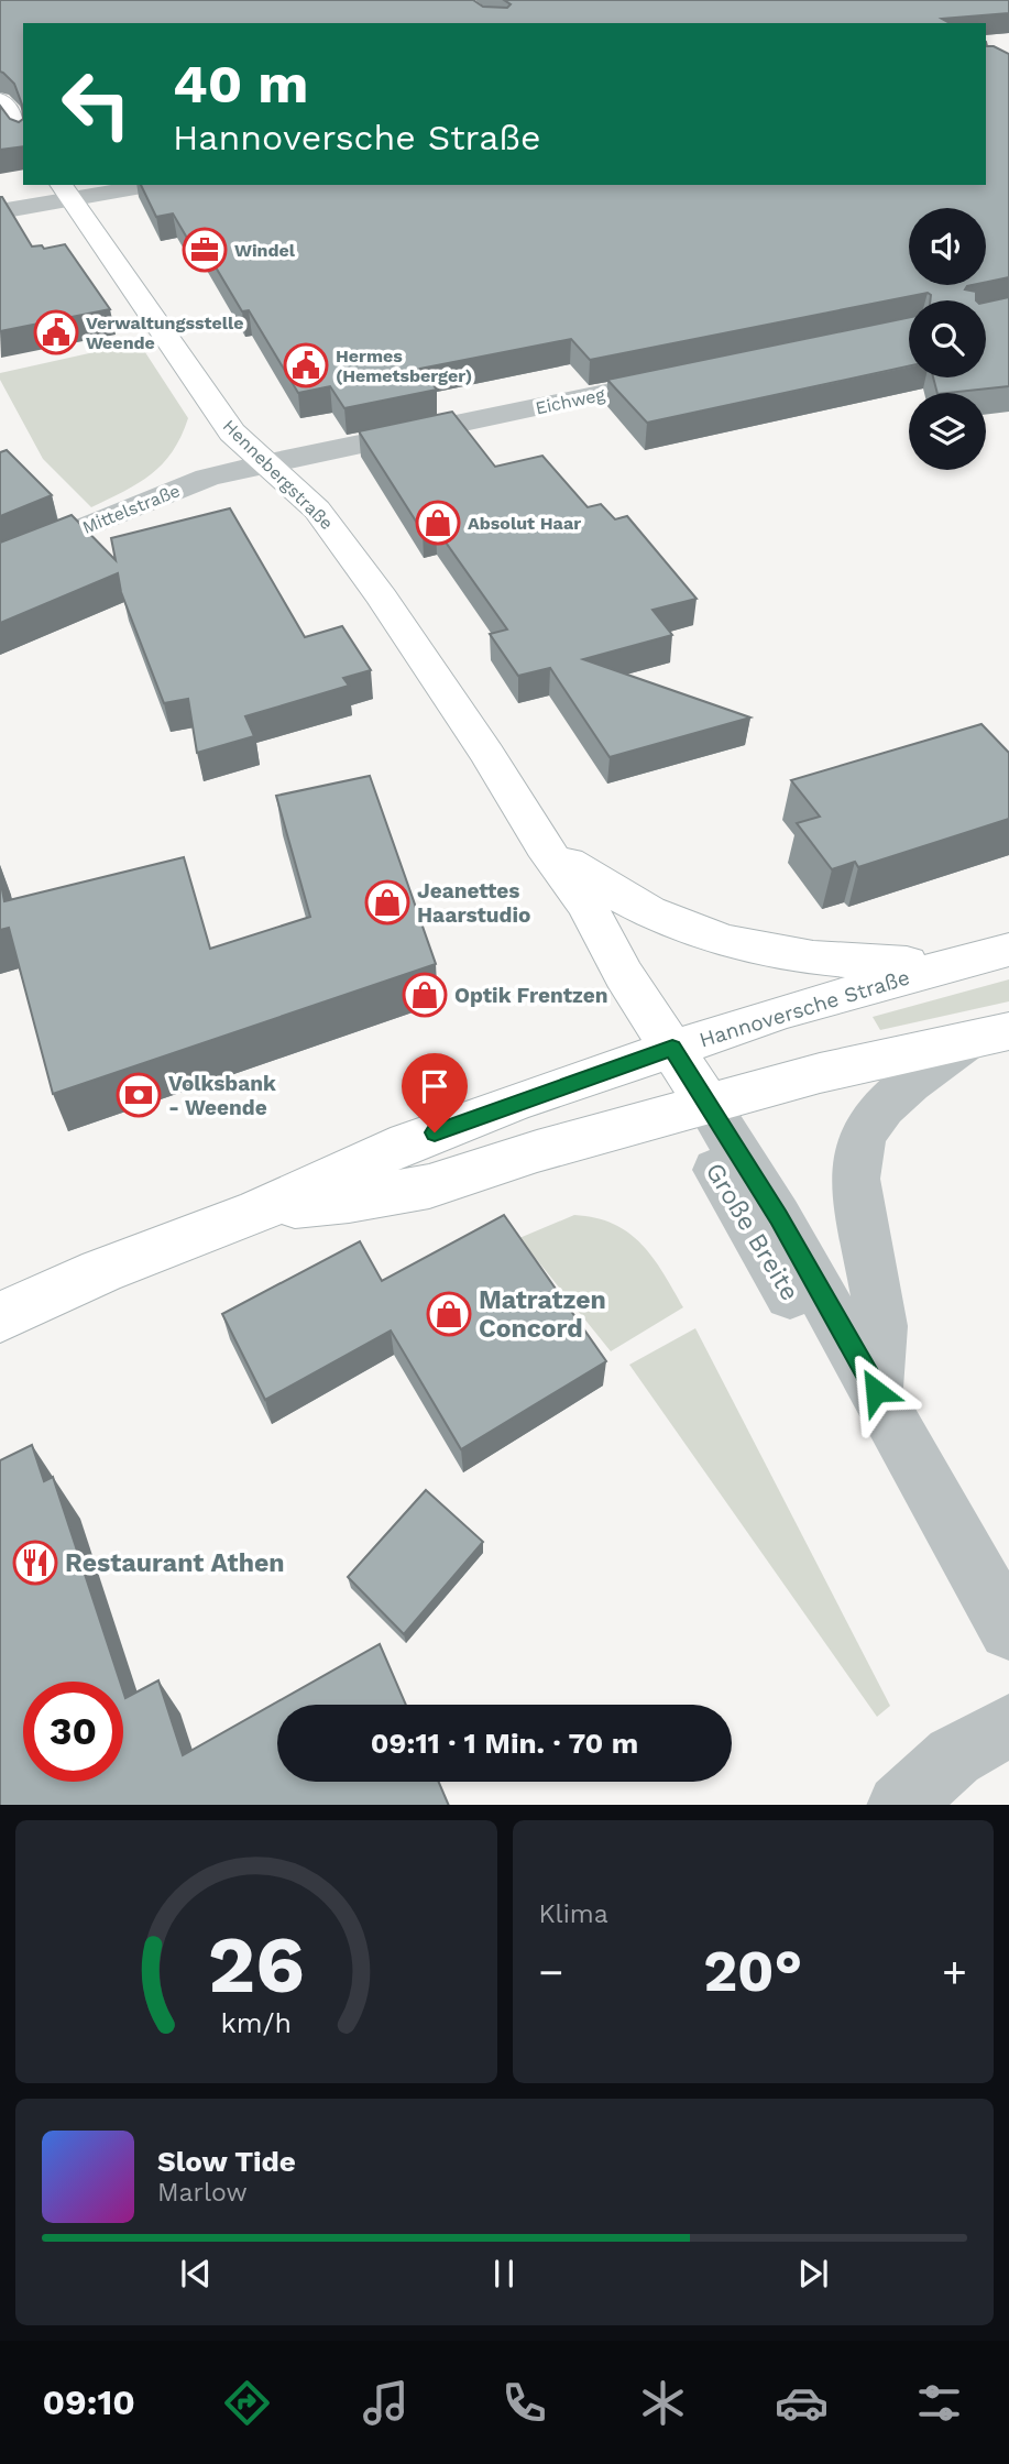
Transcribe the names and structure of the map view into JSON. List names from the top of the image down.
{
  "streets": {
    "street": [
      "Eichweg",
      "Hennebergstraße",
      "Mittelstraße",
      "Hannoversche Straße",
      "Große Breite"
    ]
  },
  "crossings": [
    ["Eichweg", "Hennebergstraße"],
    ["Eichweg", "Mittelstraße"],
    ["Hennebergstraße", "Mittelstraße"],
    ["Hennebergstraße", "Hannoversche Straße"],
    ["Hennebergstraße", "Große Breite"],
    ["Hannoversche Straße", "Große Breite"]
  ],
  "places": {
    "office": ["Windel"],
    "public building": ["Verwaltungsstelle Weende", "Hermes (Hemetsberger)"],
    "shop": [
      "Absolut Haar",
      "Jeanettes Haarstudio",
      "Optik Frentzen",
      "Matratzen Concord"
    ],
    "bank": ["Volksbank - Weende"],
    "restaurant": ["Restaurant Athen"]
  },
  "page": {
    "turn": ["40 m", "Hannoversche Straße"],
    "limit": "30",
    "trip": "09:11 · 1 Min. · 70 m",
    "tile": "Klima",
    "heat": ["−", "20°", "+"],
    "song": ["Slow Tide", "Marlow"],
    "tabs": "09:10",
    "gauge": ["26", "km/h"]
  }
}
